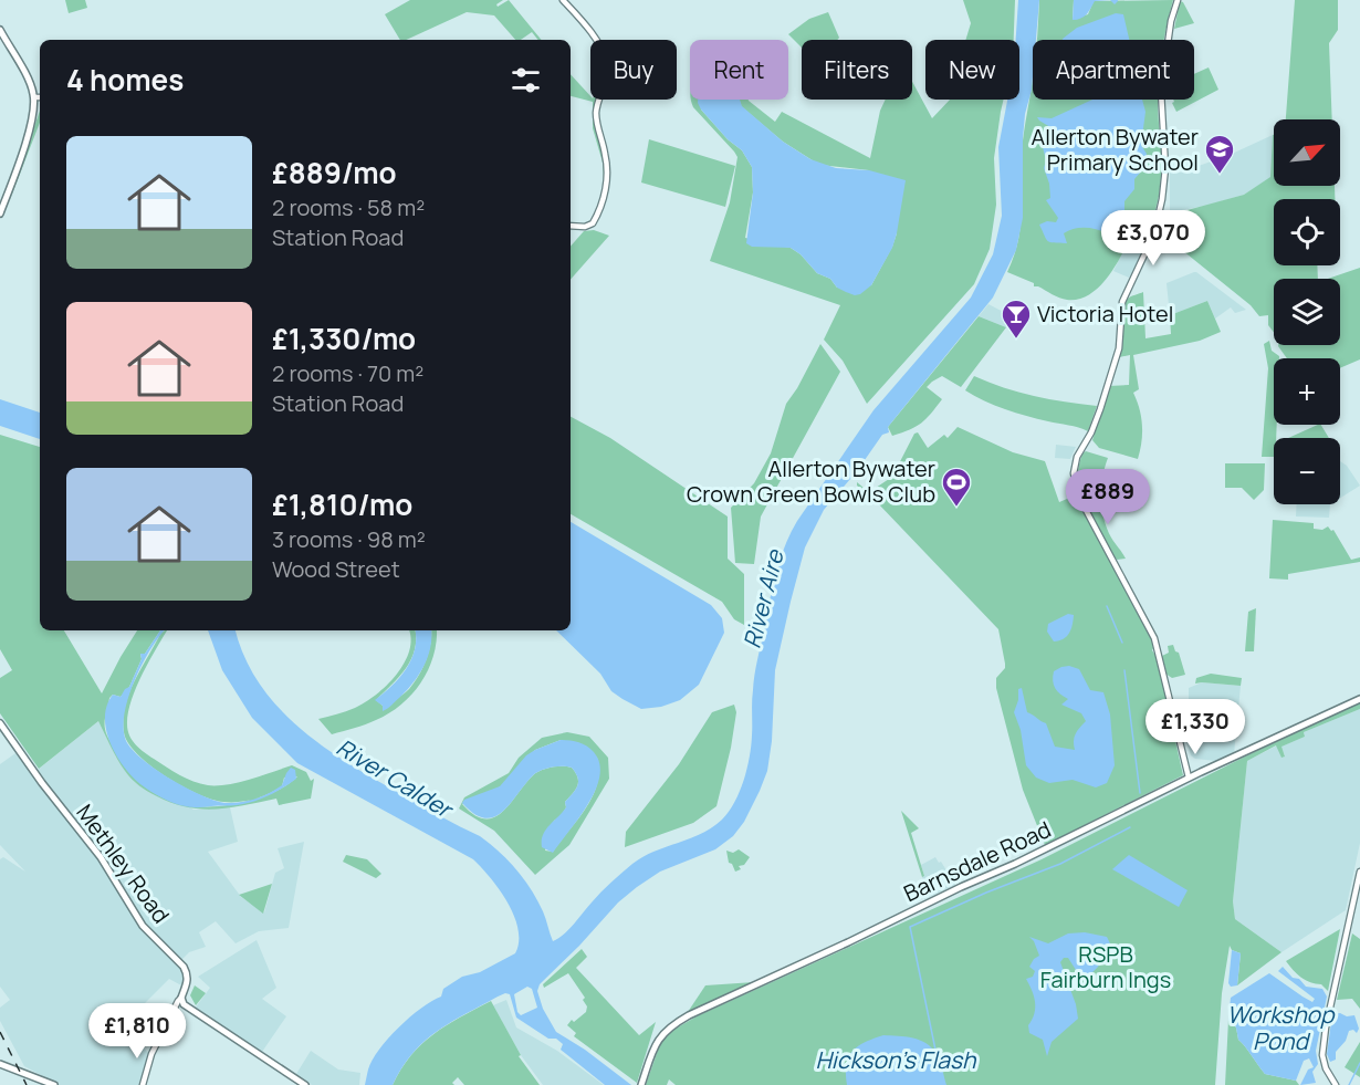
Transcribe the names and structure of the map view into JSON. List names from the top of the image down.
{
  "streets": {
    "main road": ["Barnsdale Road", "Methley Road"]
  },
  "water": [
    "River Aire",
    "River Calder",
    "Workshop Pond",
    "Hickson's Flash"
  ],
  "parks": ["RSPB Fairburn Ings"],
  "places": {
    "school or university": ["Allerton Bywater Primary School"],
    "bar": ["Victoria Hotel"],
    "sports": ["Allerton Bywater Crown Green Bowls Club"]
  },
  "north": "top right",
  "page": {
    "chip": [
      "Buy",
      "Rent",
      "Filters",
      "New",
      "Apartment"
    ],
    "heading": "4 homes",
    "map_buttons": ["+", "−"],
    "list": [
      {
        "name": "£889/mo",
        "note": "2 rooms · 58 m² · Station Road"
      },
      {
        "name": "£1,330/mo",
        "note": "2 rooms · 70 m² · Station Road"
      },
      {
        "name": "£1,810/mo",
        "note": "3 rooms · 98 m² · Wood Street"
      }
    ],
    "price": [
      "£3,070",
      "£889",
      "£1,330",
      "£1,810"
    ]
  }
}
